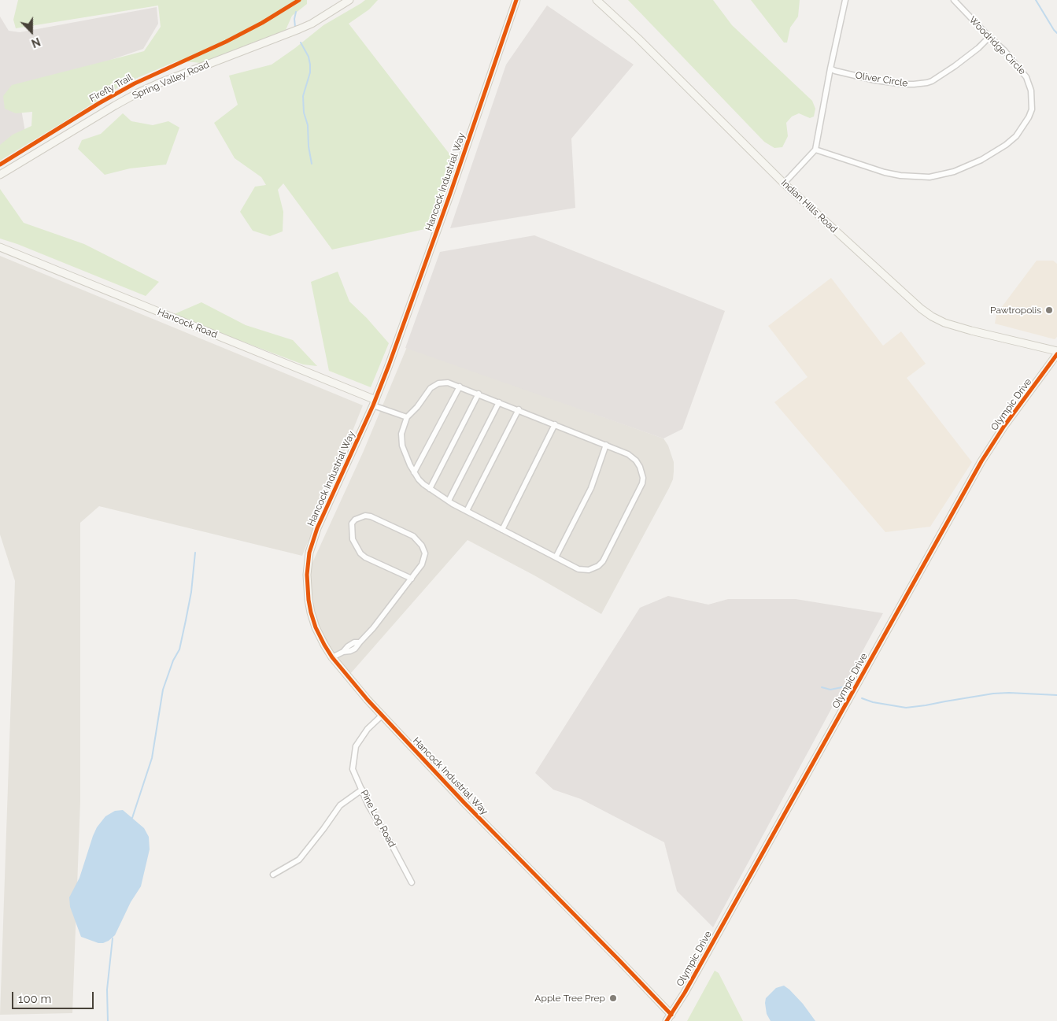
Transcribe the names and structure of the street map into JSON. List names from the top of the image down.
{
  "streets": {
    "street": [
      "Woodridge Circle",
      "Oliver Circle",
      "Spring Valley Road",
      "Hancock Industrial Way",
      "Indian Hills Road",
      "Hancock Road",
      "Olympic Drive",
      "Pine Log Road"
    ],
    "cycle path": ["Firefly Trail"]
  },
  "crossings": [
    ["Woodridge Circle", "Oliver Circle"],
    ["Hancock Industrial Way", "Hancock Road"],
    ["Hancock Industrial Way", "Olympic Drive"],
    ["Hancock Industrial Way", "Pine Log Road"]
  ],
  "places": ["Pawtropolis", "Apple Tree Prep"],
  "scale_bar": "100 m",
  "north": "bottom"
}
